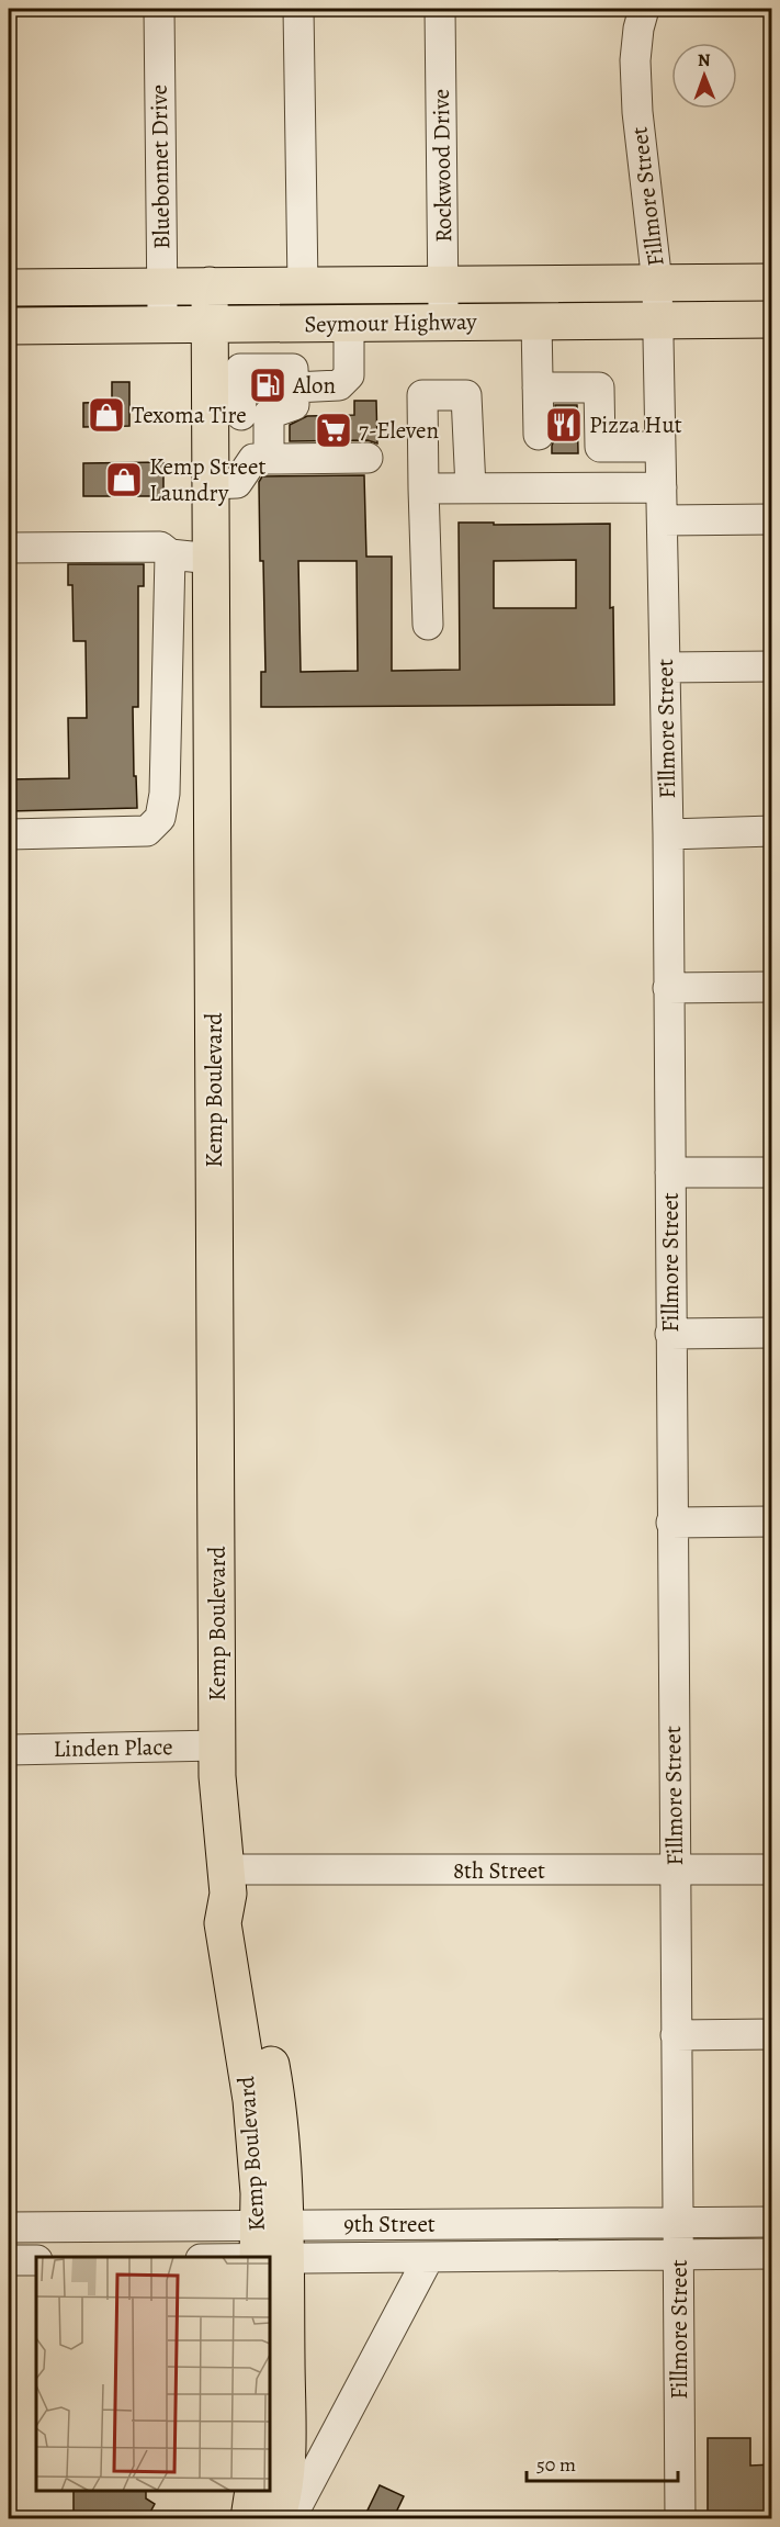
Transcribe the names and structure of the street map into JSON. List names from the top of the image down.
{
  "streets": {
    "main road": ["Seymour Highway", "Kemp Boulevard"],
    "street": [
      "Rockwood Drive",
      "Bluebonnet Drive",
      "Fillmore Street",
      "Linden Place",
      "8th Street",
      "9th Street"
    ]
  },
  "crossings": [
    ["Rockwood Drive", "Seymour Highway"],
    ["Bluebonnet Drive", "Seymour Highway"],
    ["Fillmore Street", "Seymour Highway"],
    ["Fillmore Street", "8th Street"],
    ["Fillmore Street", "9th Street"],
    ["Seymour Highway", "Kemp Boulevard"],
    ["Kemp Boulevard", "Linden Place"],
    ["Kemp Boulevard", "8th Street"],
    ["Kemp Boulevard", "9th Street"]
  ],
  "places": {
    "fuel station": ["Alon"],
    "shop": ["Texoma Tire", "Kemp Street Laundry"],
    "restaurant": ["Pizza Hut"],
    "supermarket": ["7-Eleven"]
  },
  "scale_bar": "50 m",
  "north": "top"
}
